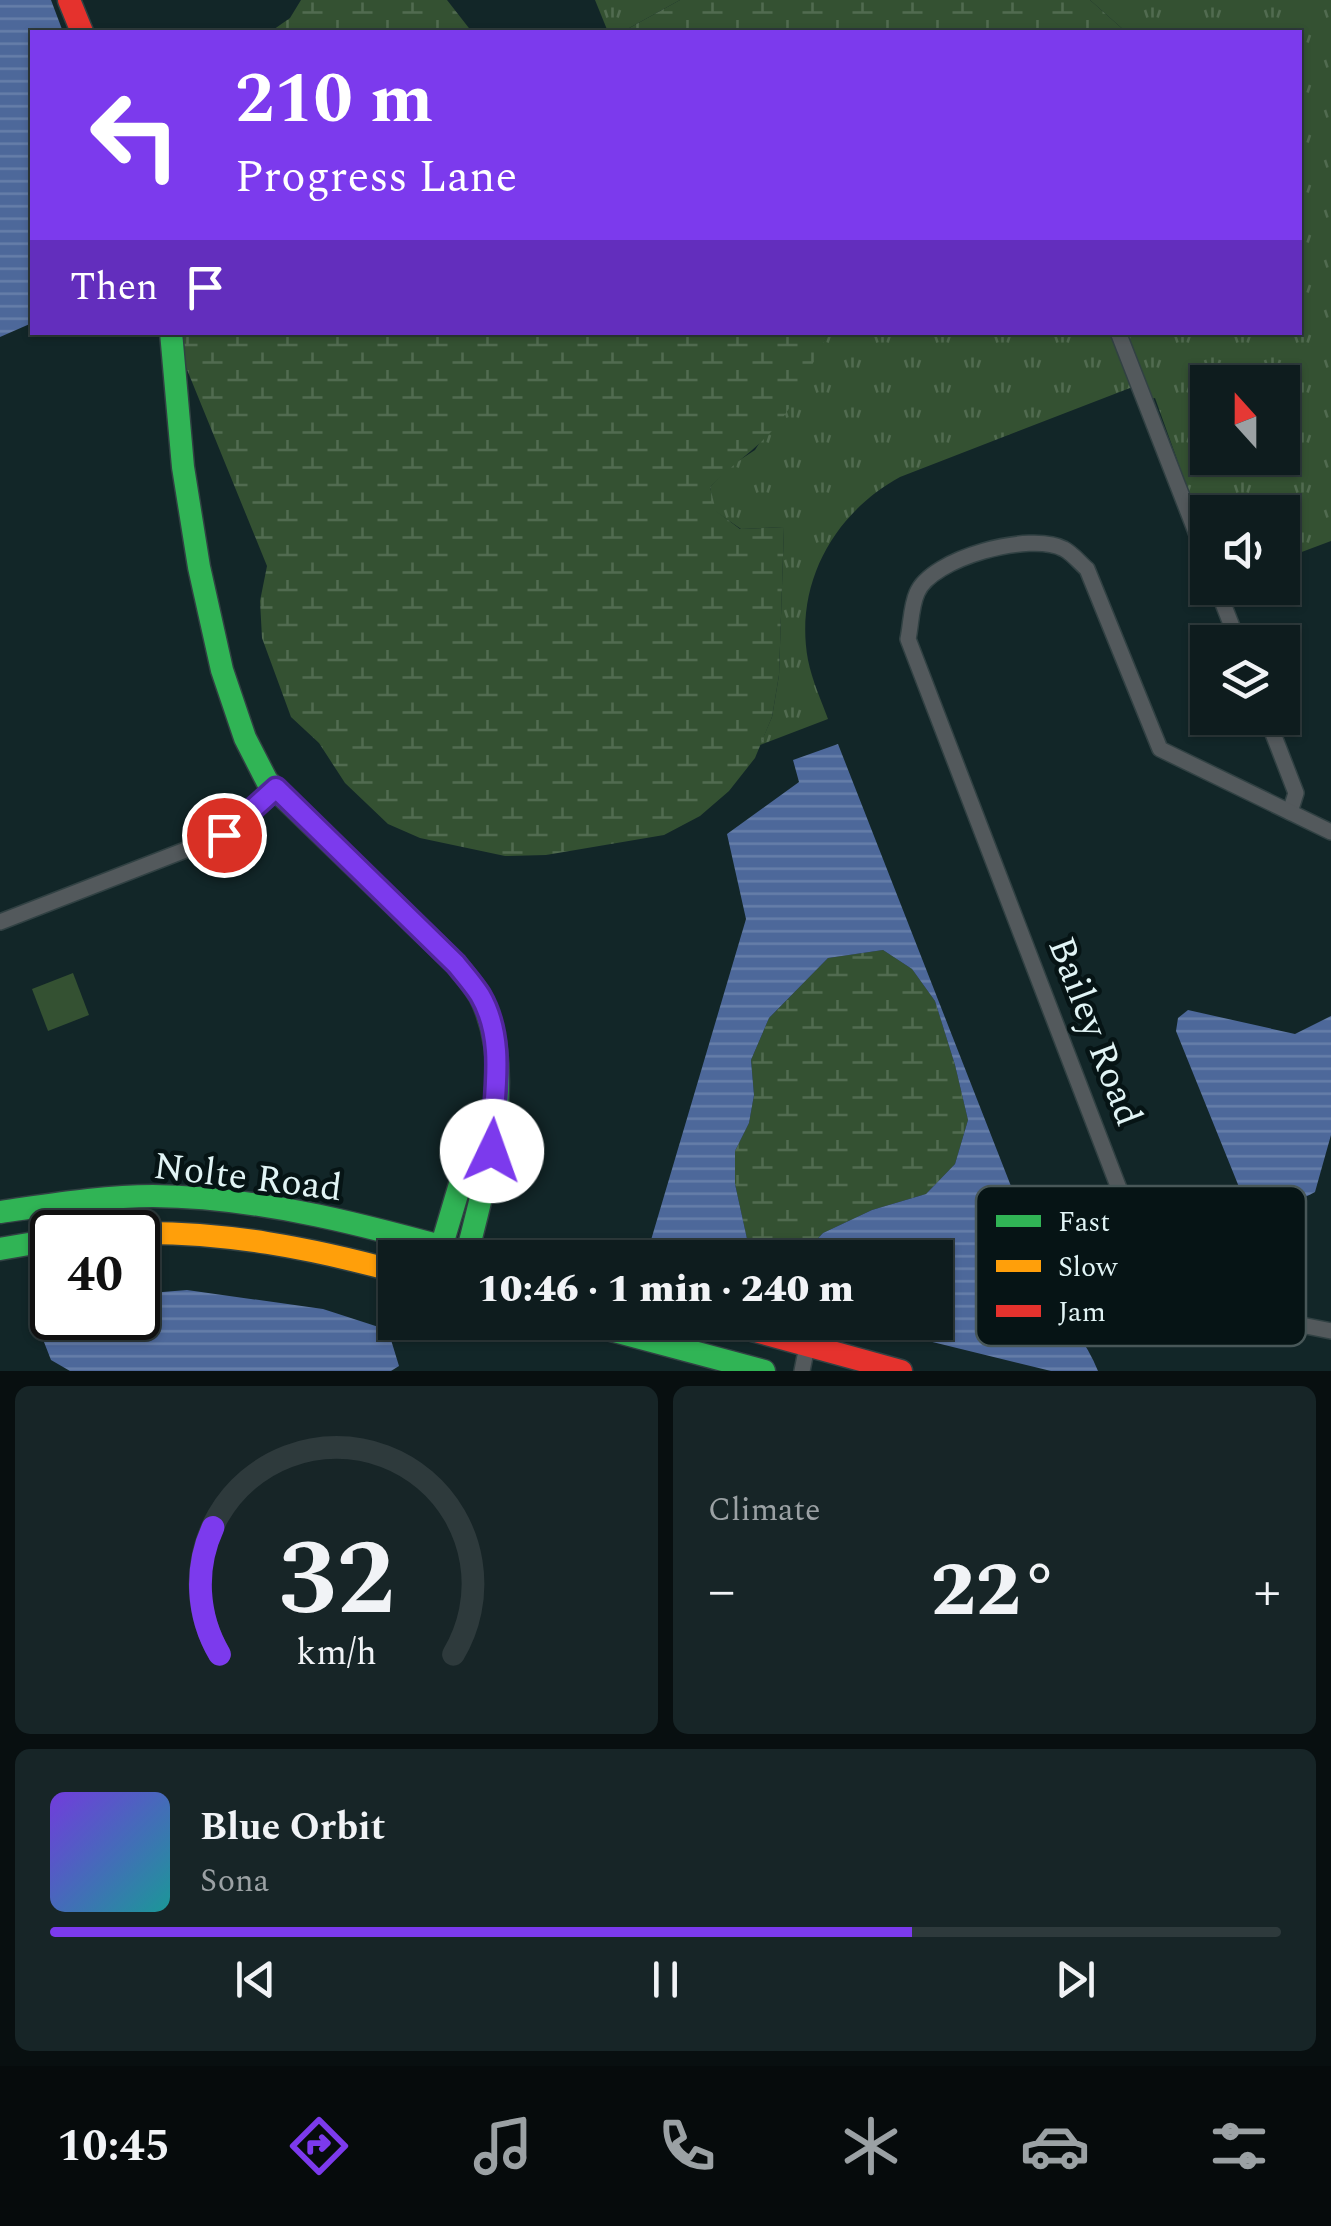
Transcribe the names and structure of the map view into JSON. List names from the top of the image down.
{
  "streets": {
    "street": ["Bailey Road", "Nolte Road"]
  },
  "legend": ["Fast", "Slow", "Jam"],
  "north": "top",
  "page": {
    "turn": ["210 m", "Progress Lane"],
    "then": "Then",
    "limit": "40",
    "trip": "10:46 · 1 min · 240 m",
    "tile": "Climate",
    "heat": ["−", "22°", "+"],
    "song": ["Blue Orbit", "Sona"],
    "tabs": "10:45",
    "gauge": ["32", "km/h"]
  }
}
